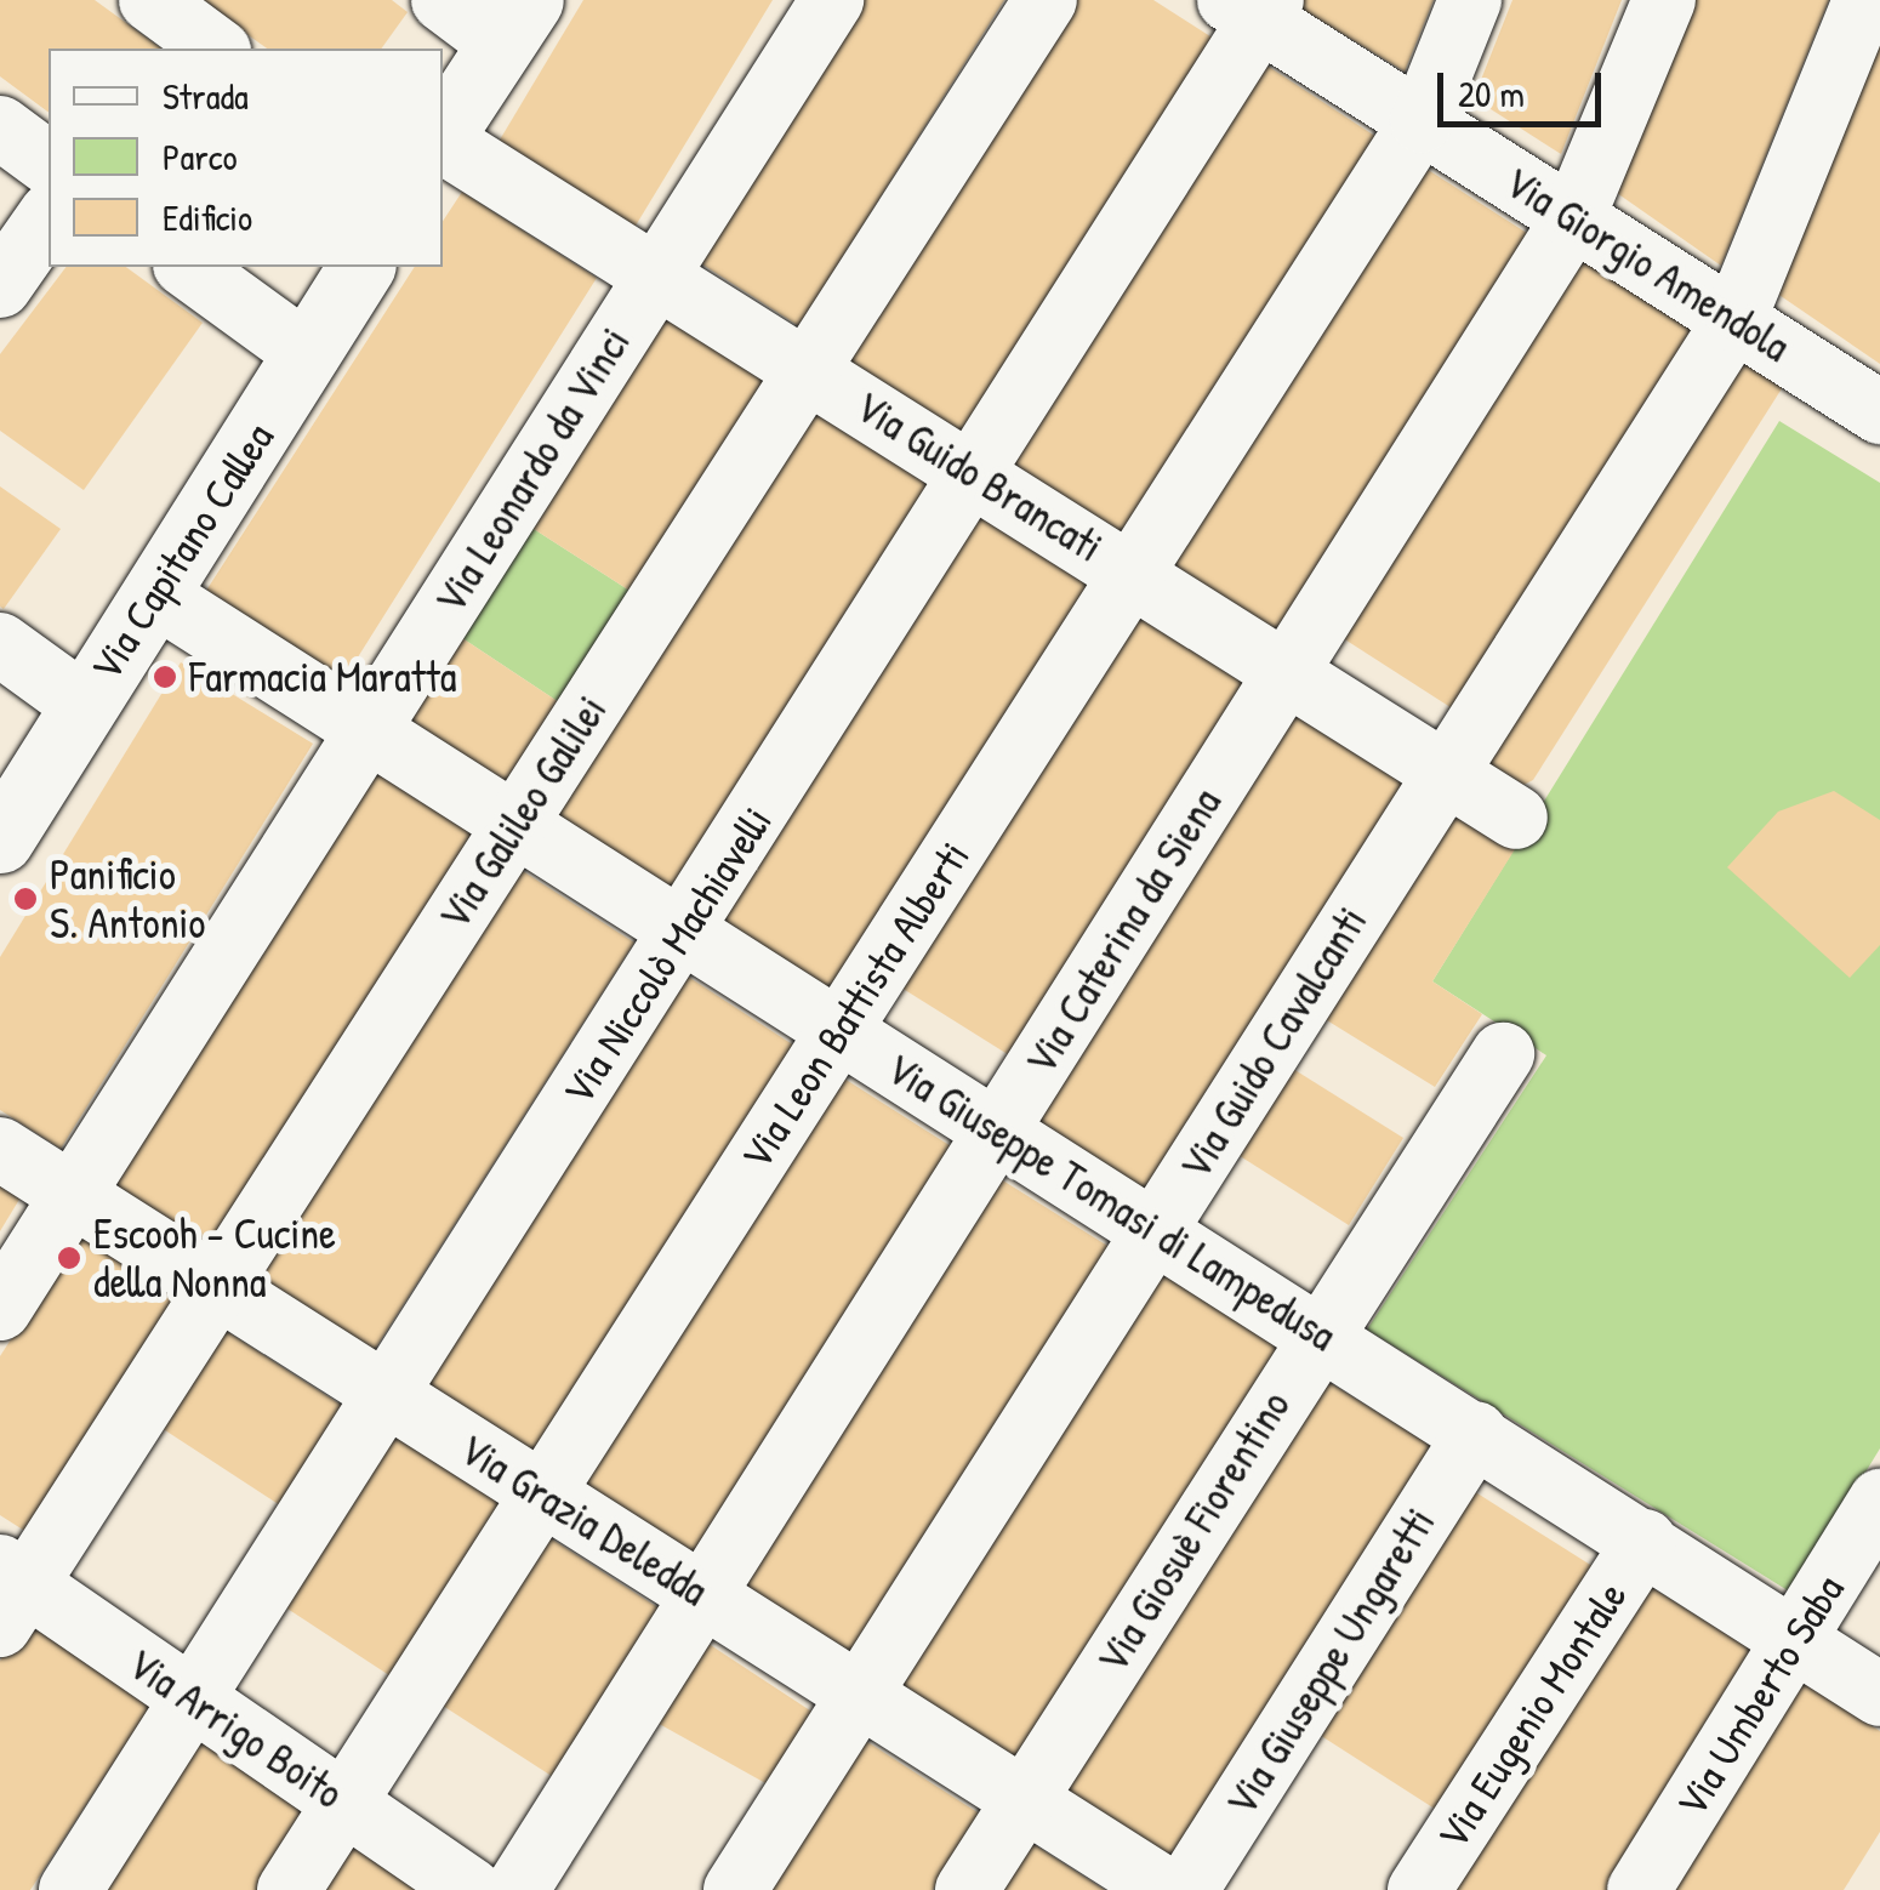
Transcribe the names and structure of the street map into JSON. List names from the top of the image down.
{
  "streets": {
    "main road": ["Via Capitano Callea"],
    "street": [
      "Via Giorgio Amendola",
      "Via Leonardo da Vinci",
      "Via Guido Brancati",
      "Via Galileo Galilei",
      "Via Caterina da Siena",
      "Via Niccolò Machiavelli",
      "Via Leon Battista Alberti",
      "Via Guido Cavalcanti",
      "Via Giuseppe Tomasi di Lampedusa",
      "Via Grazia Deledda",
      "Via Giosuè Fiorentino",
      "Via Giuseppe Ungaretti",
      "Via Umberto Saba",
      "Via Eugenio Montale",
      "Via Arrigo Boito"
    ]
  },
  "crossings": [
    ["Via Giorgio Amendola", "Via Caterina da Siena"],
    ["Via Giorgio Amendola", "Via Niccolò Machiavelli"],
    ["Via Giorgio Amendola", "Via Leon Battista Alberti"],
    ["Via Giorgio Amendola", "Via Guido Cavalcanti"],
    ["Via Leonardo da Vinci", "Via Guido Brancati"],
    ["Via Leonardo da Vinci", "Via Giuseppe Tomasi di Lampedusa"],
    ["Via Leonardo da Vinci", "Via Grazia Deledda"],
    ["Via Guido Brancati", "Via Galileo Galilei"],
    ["Via Guido Brancati", "Via Caterina da Siena"],
    ["Via Guido Brancati", "Via Niccolò Machiavelli"],
    ["Via Guido Brancati", "Via Leon Battista Alberti"],
    ["Via Guido Brancati", "Via Guido Cavalcanti"],
    ["Via Capitano Callea", "Via Giuseppe Tomasi di Lampedusa"],
    ["Via Galileo Galilei", "Via Giuseppe Tomasi di Lampedusa"],
    ["Via Galileo Galilei", "Via Grazia Deledda"],
    ["Via Galileo Galilei", "Via Arrigo Boito"],
    ["Via Caterina da Siena", "Via Giuseppe Tomasi di Lampedusa"],
    ["Via Caterina da Siena", "Via Grazia Deledda"],
    ["Via Niccolò Machiavelli", "Via Giuseppe Tomasi di Lampedusa"],
    ["Via Niccolò Machiavelli", "Via Grazia Deledda"],
    ["Via Niccolò Machiavelli", "Via Arrigo Boito"],
    ["Via Leon Battista Alberti", "Via Giuseppe Tomasi di Lampedusa"],
    ["Via Leon Battista Alberti", "Via Grazia Deledda"],
    ["Via Leon Battista Alberti", "Via Arrigo Boito"],
    ["Via Guido Cavalcanti", "Via Giuseppe Tomasi di Lampedusa"],
    ["Via Guido Cavalcanti", "Via Grazia Deledda"],
    ["Via Giuseppe Tomasi di Lampedusa", "Via Giosuè Fiorentino"],
    ["Via Giuseppe Tomasi di Lampedusa", "Via Giuseppe Ungaretti"],
    ["Via Giuseppe Tomasi di Lampedusa", "Via Umberto Saba"],
    ["Via Giuseppe Tomasi di Lampedusa", "Via Eugenio Montale"],
    ["Via Grazia Deledda", "Via Giosuè Fiorentino"]
  ],
  "places": ["Farmacia Maratta", "Panificio S. Antonio", "Escooh - Cucine della Nonna"],
  "legend": ["Strada", "Parco", "Edificio"],
  "scale_bar": "20 m"
}
